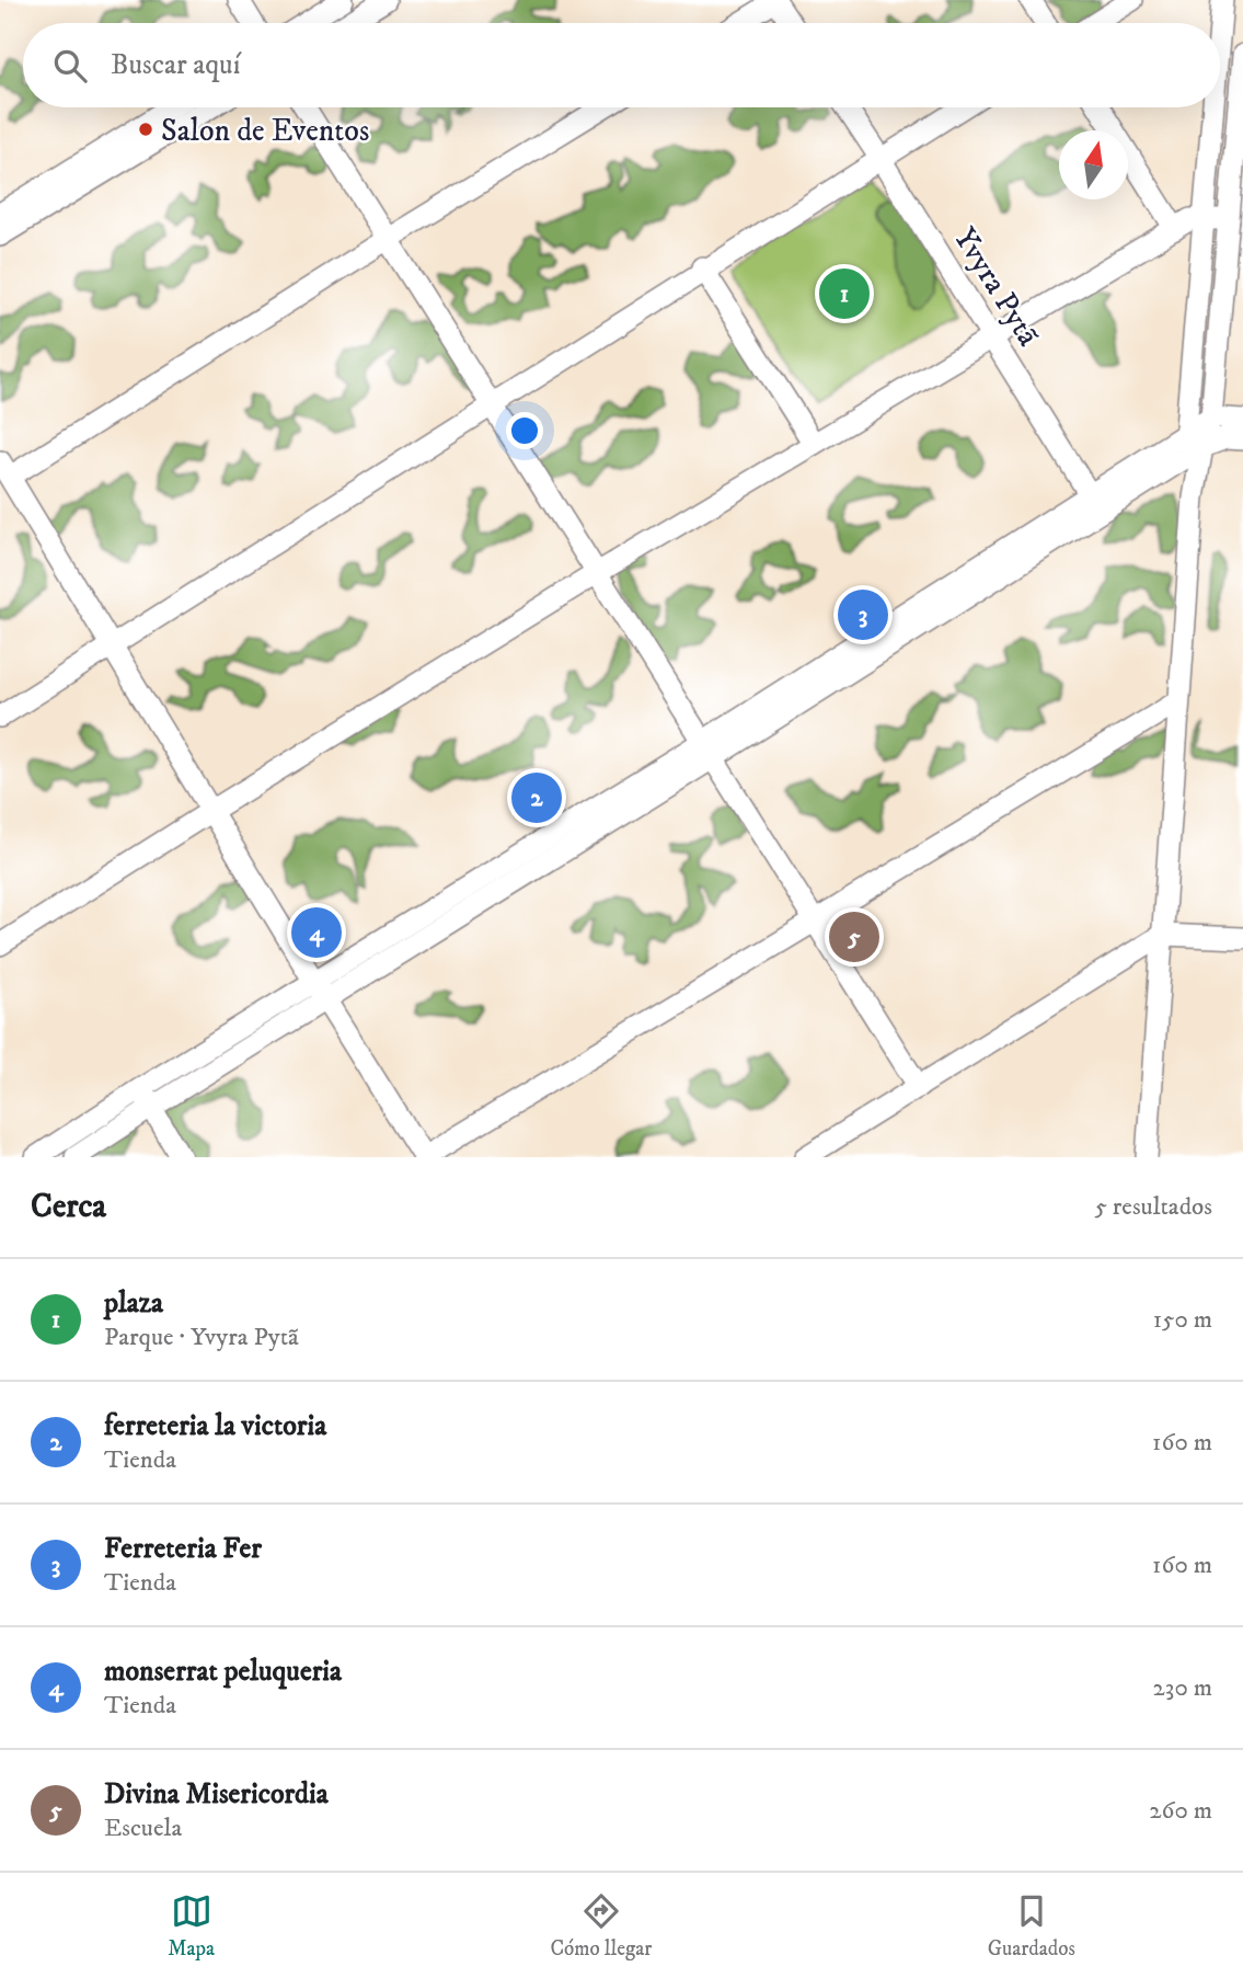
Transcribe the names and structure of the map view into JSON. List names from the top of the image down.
{
  "streets": {
    "street": ["Yvyra Pytã"]
  },
  "places": ["Salon de Eventos"],
  "north": "top",
  "page": {
    "search": "Buscar aquí",
    "pins": [
      "1",
      "3",
      "2",
      "4",
      "5"
    ],
    "heading": ["Cerca", "5 resultados"],
    "list": [
      {
        "mark": "1",
        "name": "plaza",
        "note": "Parque · Yvyra Pytã",
        "value": "150 m"
      },
      {
        "mark": "2",
        "name": "ferreteria la victoria",
        "note": "Tienda",
        "value": "160 m"
      },
      {
        "mark": "3",
        "name": "Ferreteria Fer",
        "note": "Tienda",
        "value": "160 m"
      },
      {
        "mark": "4",
        "name": "monserrat peluqueria",
        "note": "Tienda",
        "value": "230 m"
      },
      {
        "mark": "5",
        "name": "Divina Misericordia",
        "note": "Escuela",
        "value": "260 m"
      }
    ],
    "nav": ["Mapa", "Cómo llegar", "Guardados"]
  }
}
